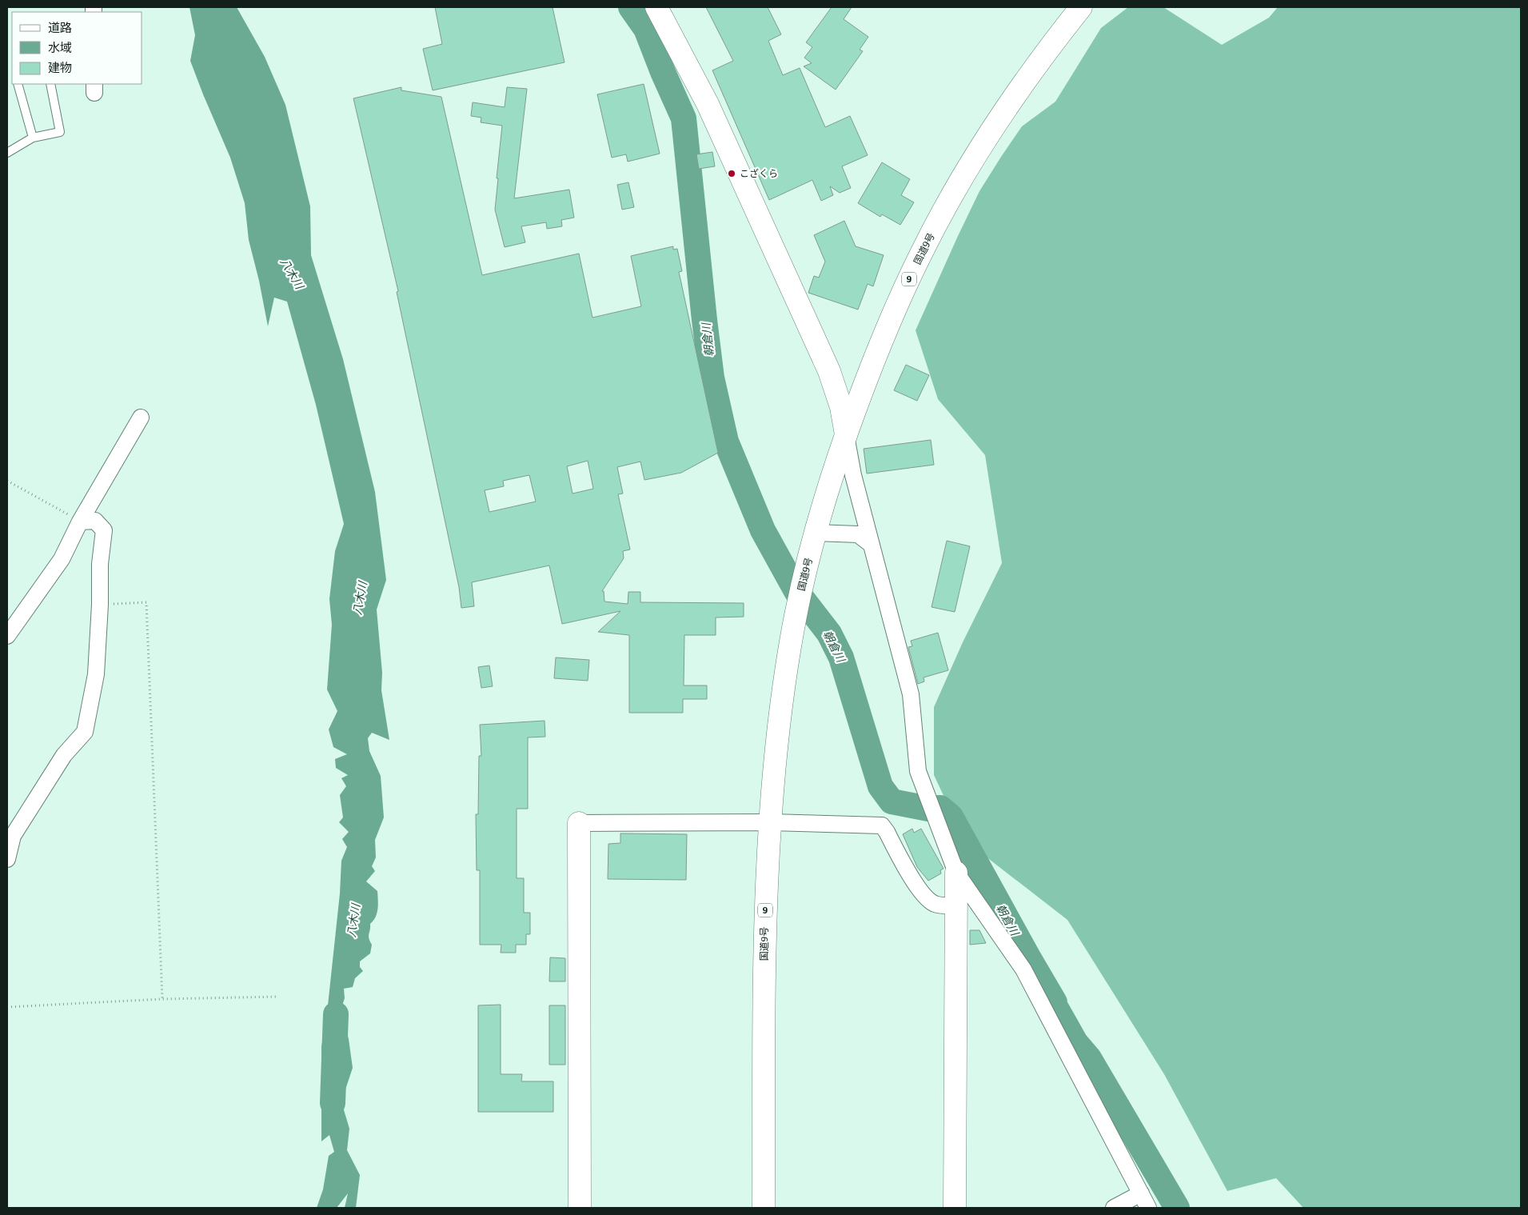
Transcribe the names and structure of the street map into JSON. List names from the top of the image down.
{
  "streets": {
    "main road": ["国道9号", "9"]
  },
  "water": ["八木川", "朝倉川"],
  "places": ["こざくら"],
  "legend": ["道路", "水域", "建物"]
}
